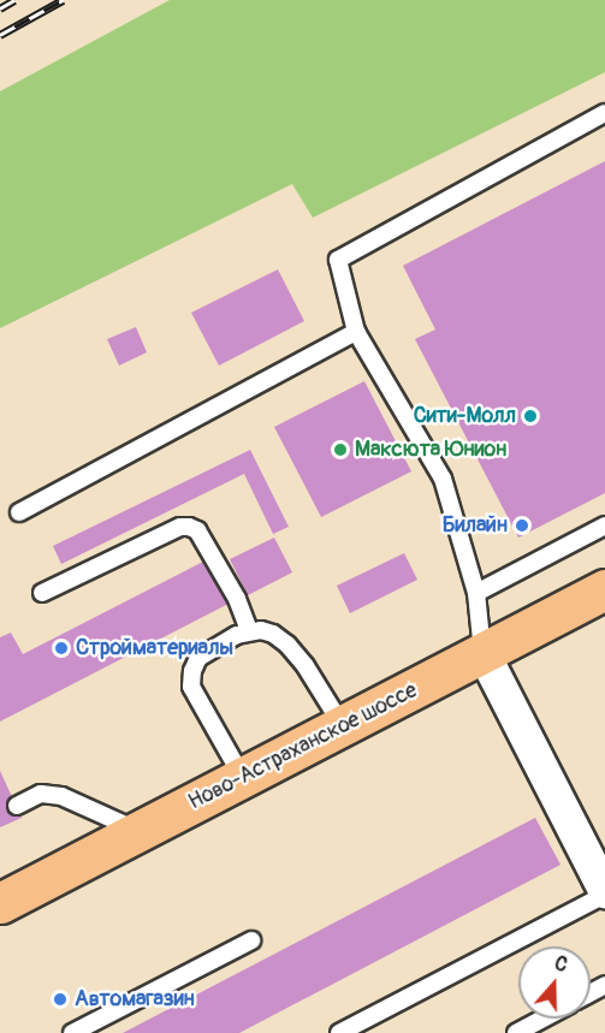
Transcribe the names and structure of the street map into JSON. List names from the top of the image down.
{
  "streets": {
    "main road": ["Ново-Астраханское шоссе"]
  },
  "places": [
    "Сити-Молл",
    "Максюта Юнион",
    "Билайн",
    "Стройматериалы",
    "Автомагазин"
  ],
  "north": "top"
}
